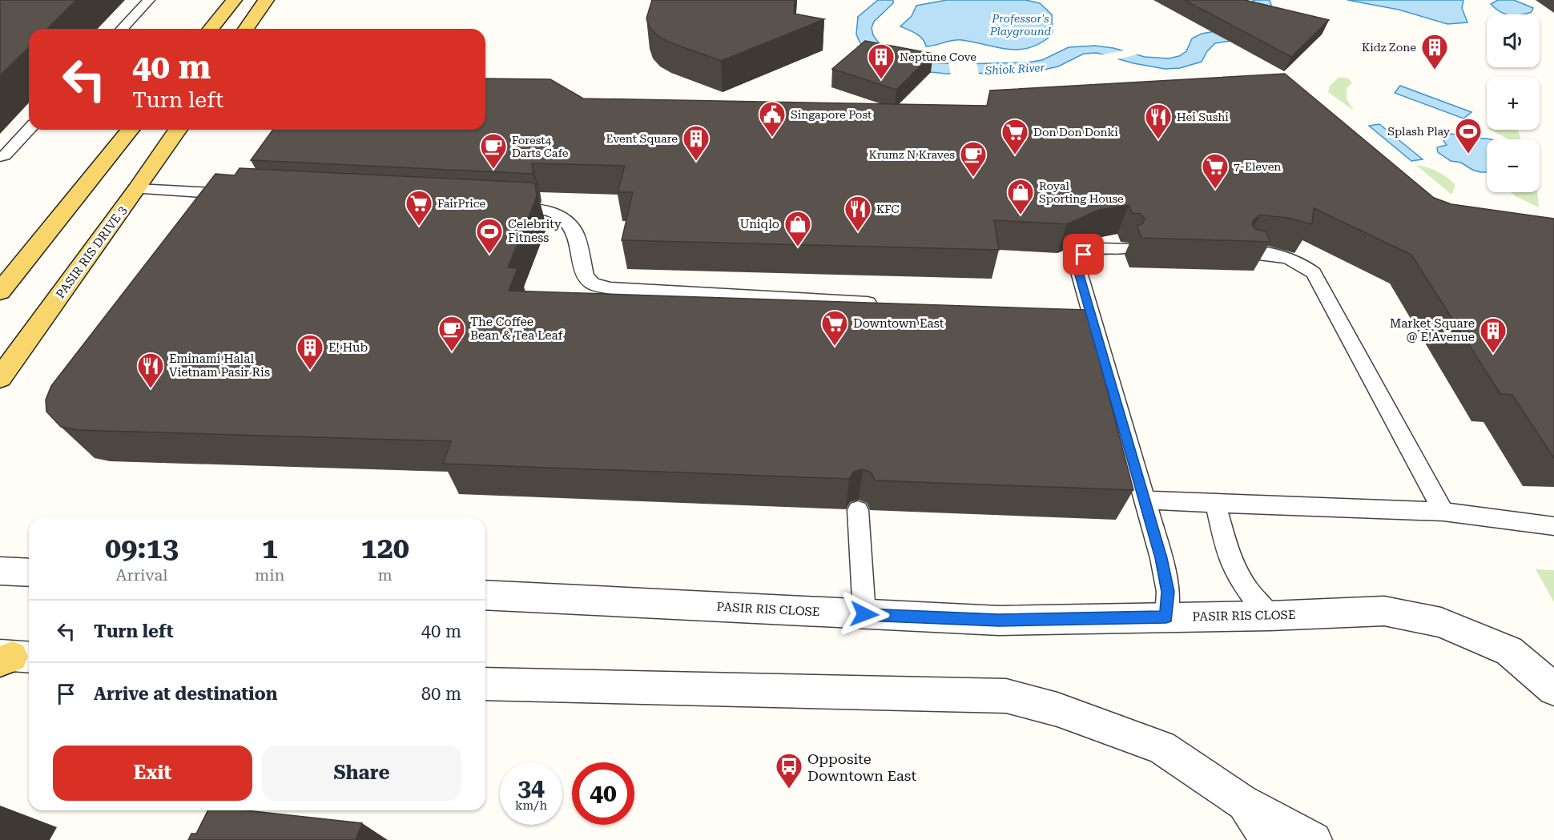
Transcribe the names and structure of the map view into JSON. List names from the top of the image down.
{
  "streets": {
    "main road": ["PASIR RIS DRIVE 3"],
    "street": ["PASIR RIS CLOSE"]
  },
  "water": ["Professor's Playground", "Shiok River"],
  "places": {
    "building": [
      "Kidz Zone",
      "Neptune Cove",
      "Event Square",
      "Market Square @ E!Avenue",
      "E! Hub"
    ],
    "public building": ["Singapore Post"],
    "restaurant": ["Hei Sushi", "KFC", "Eminami Halal Vietnam Pasir Ris"],
    "sports": ["Splash Play", "Celebrity Fitness"],
    "supermarket": [
      "Don Don Donki",
      "7-Eleven",
      "FairPrice",
      "Downtown East"
    ],
    "cafe": ["Forest4 Darts Cafe", "Krumz N Kraves", "The Coffee Bean & Tea Leaf"],
    "shop": ["Royal Sporting House", "Uniqlo"],
    "bus stop": ["Opposite Downtown East"]
  },
  "page": {
    "map_buttons": ["+", "−"],
    "turn": ["40 m", "Turn left"],
    "eta": [
      "09:13",
      "Arrival",
      "1",
      "min",
      "120",
      "m"
    ],
    "list": [
      {
        "name": "Turn left",
        "value": "40 m"
      },
      {
        "name": "Arrive at destination",
        "value": "80 m"
      }
    ],
    "buttons": ["Exit", "Share"],
    "speed": "34 km/h",
    "limit": "40"
  }
}
